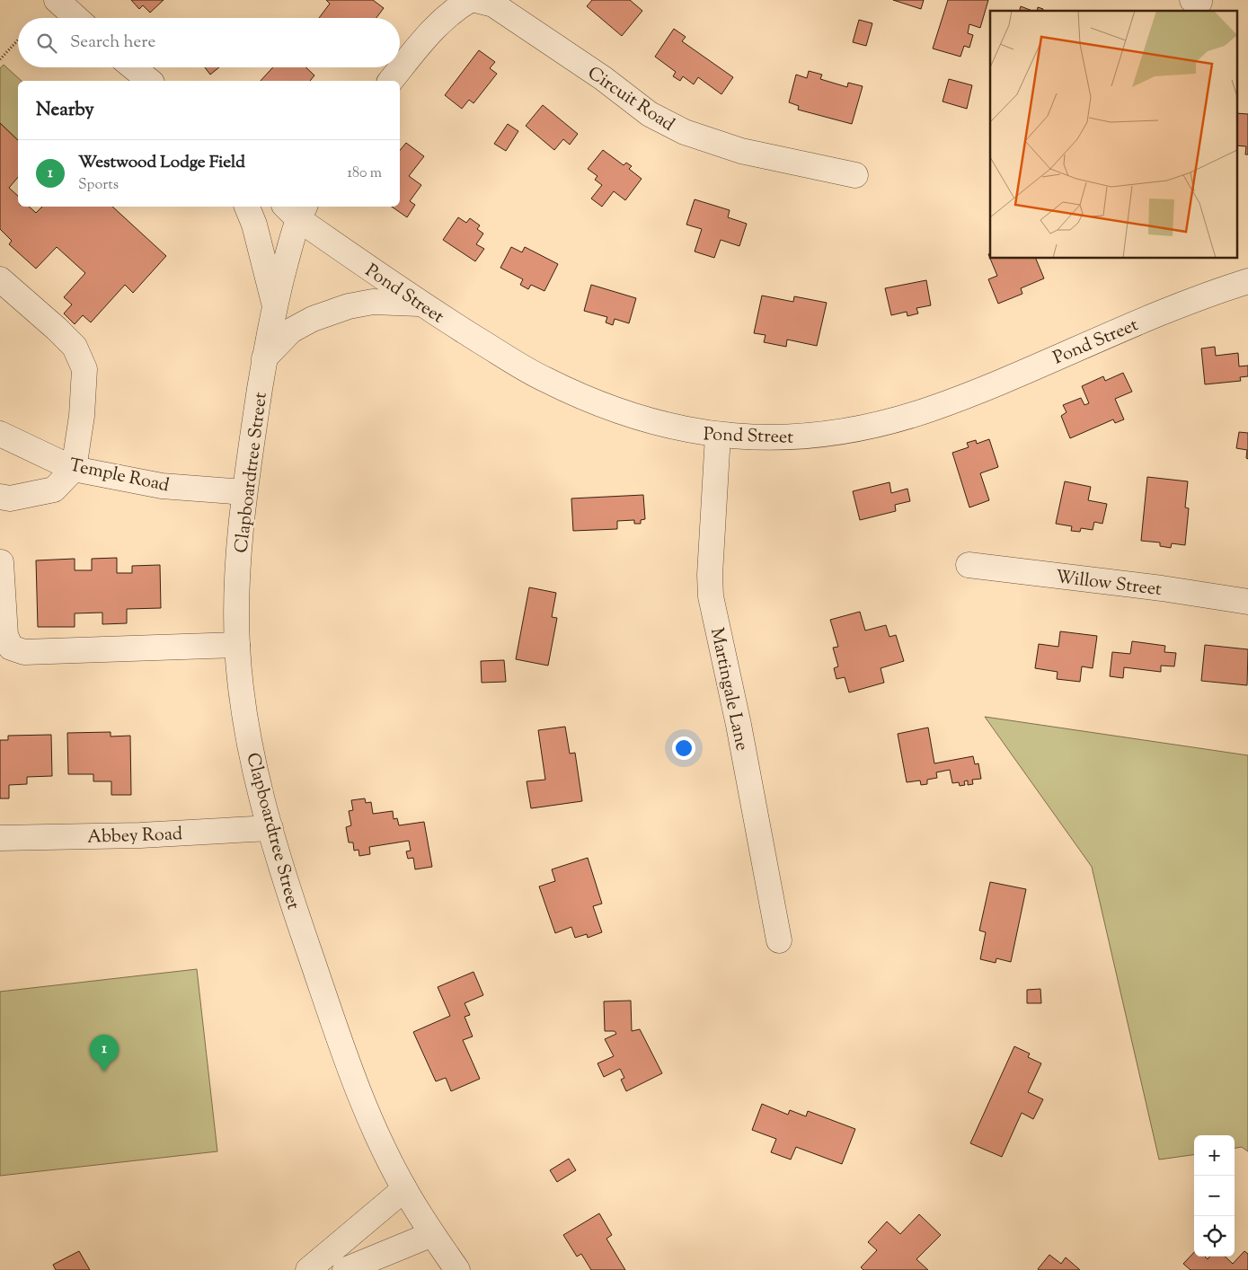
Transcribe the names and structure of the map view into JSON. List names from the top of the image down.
{
  "streets": {
    "street": [
      "Circuit Road",
      "Pond Street",
      "Clapboardtree Street",
      "Temple Road",
      "Willow Street",
      "Martingale Lane",
      "Abbey Road"
    ]
  },
  "crossings": [
    ["Pond Street", "Clapboardtree Street"],
    ["Pond Street", "Martingale Lane"],
    ["Clapboardtree Street", "Temple Road"],
    ["Clapboardtree Street", "Abbey Road"]
  ],
  "page": {
    "search": "Search here",
    "heading": "Nearby",
    "list": [
      {
        "mark": "1",
        "name": "Westwood Lodge Field",
        "note": "Sports",
        "value": "180 m"
      }
    ],
    "pins": "1",
    "map_buttons": ["+", "−"]
  }
}
